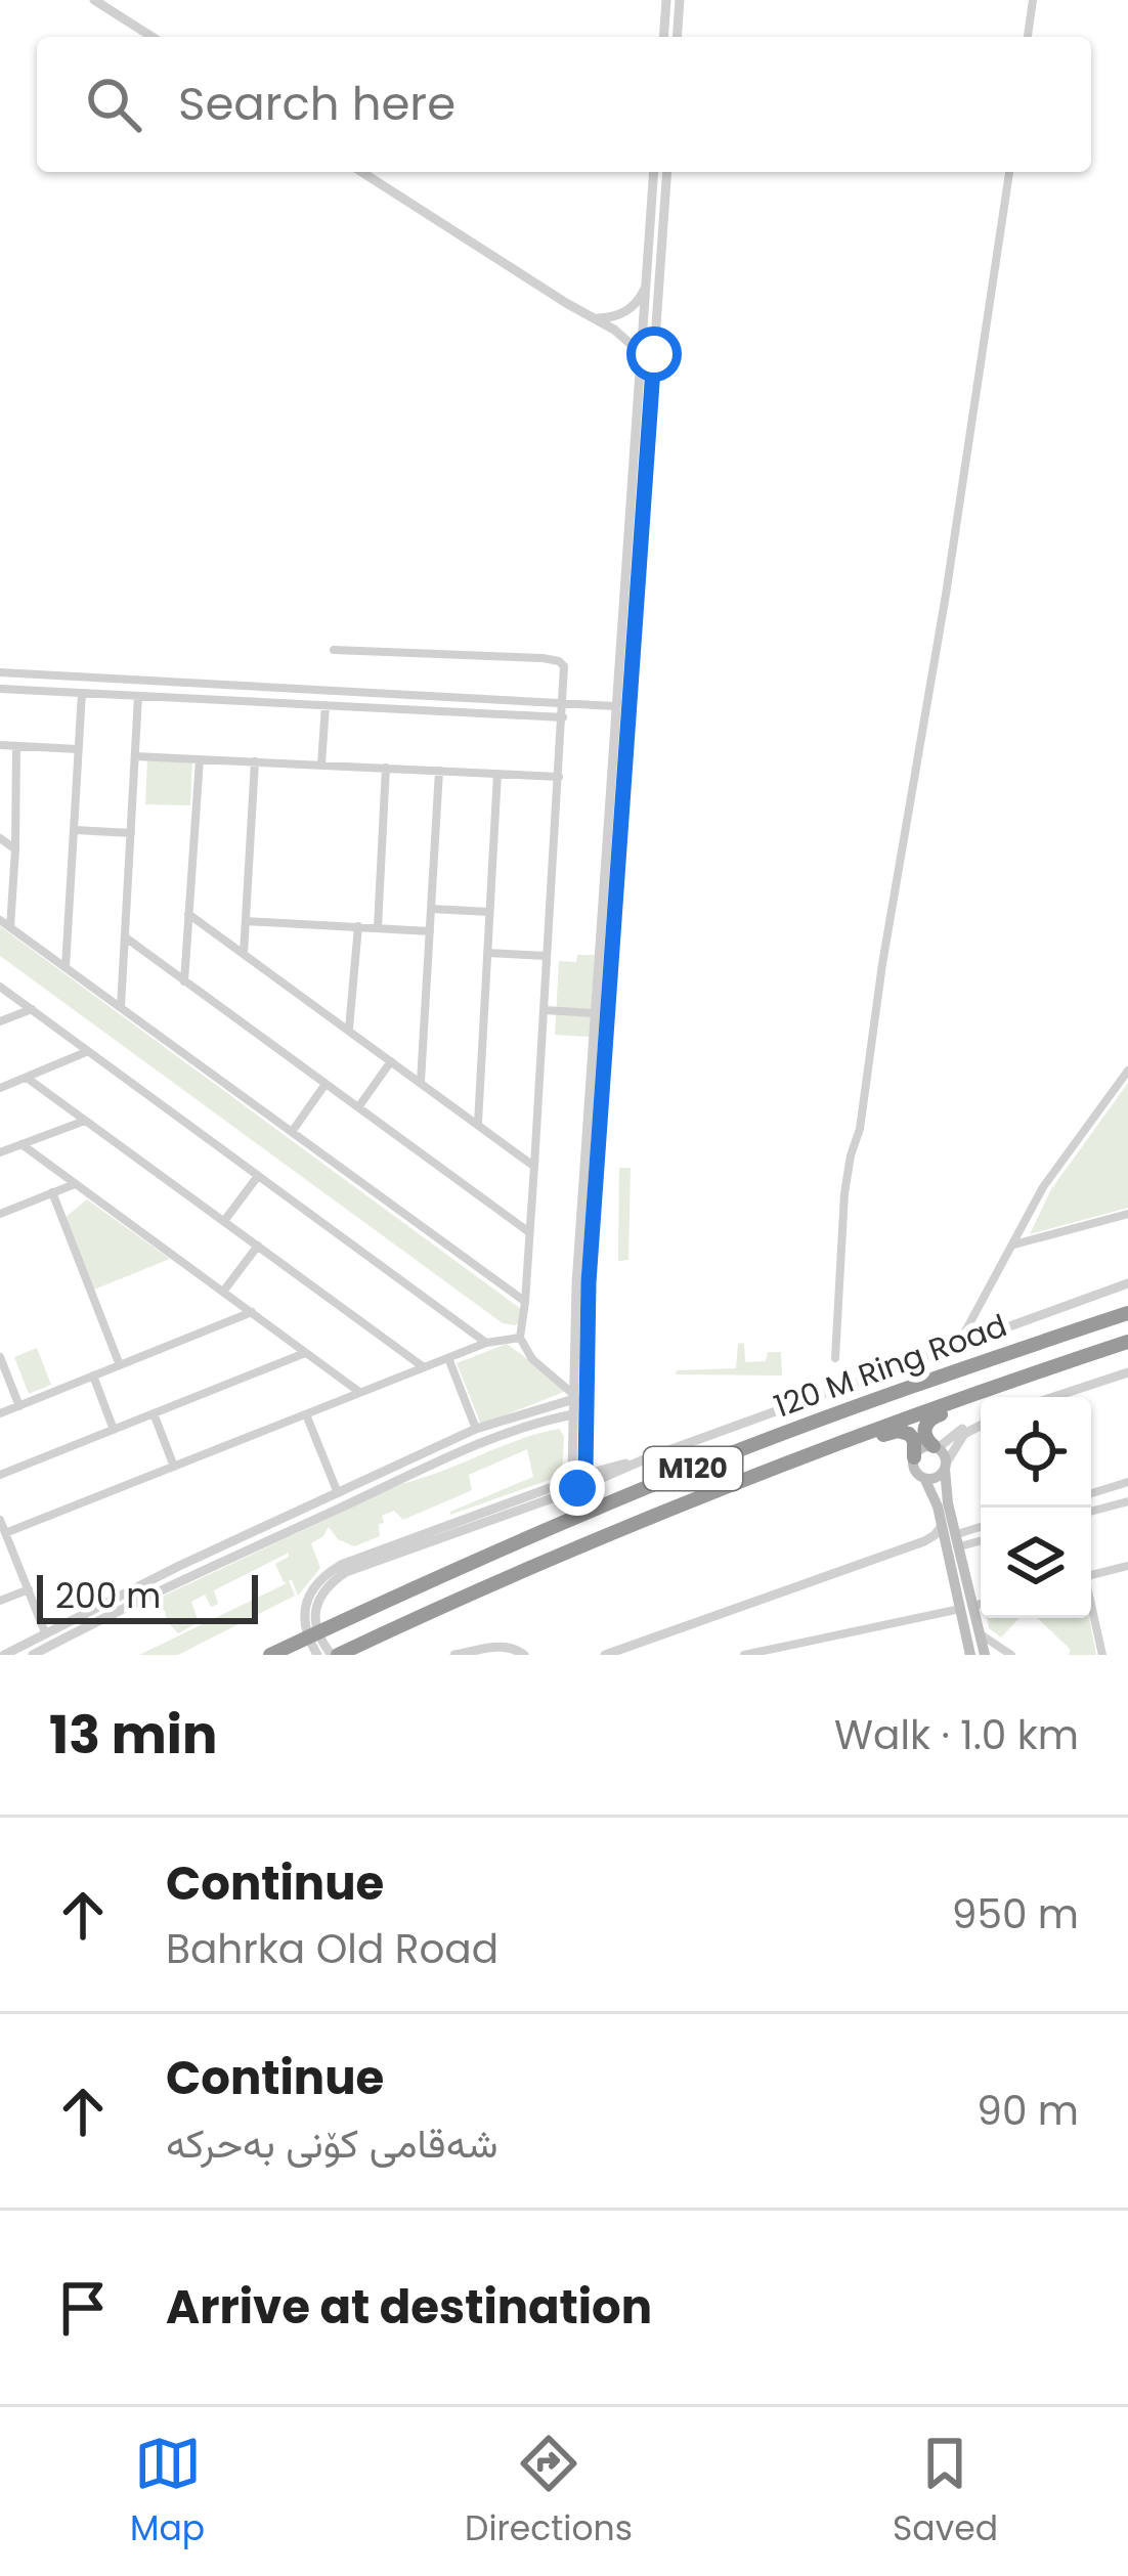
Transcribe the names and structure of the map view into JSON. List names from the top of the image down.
{
  "streets": {
    "highway": ["120 M Ring Road", "M120"]
  },
  "scale_bar": "200 m",
  "page": {
    "search": "Search here",
    "scale": "200 m",
    "heading": ["13 min", "Walk · 1.0 km"],
    "list": [
      ["Continue", "Bahrka Old Road", "950 m"],
      ["Continue", "شەقامی کۆنی بەحرکە", "90 m"],
      "Arrive at destination"
    ],
    "nav": ["Map", "Directions", "Saved"]
  }
}
